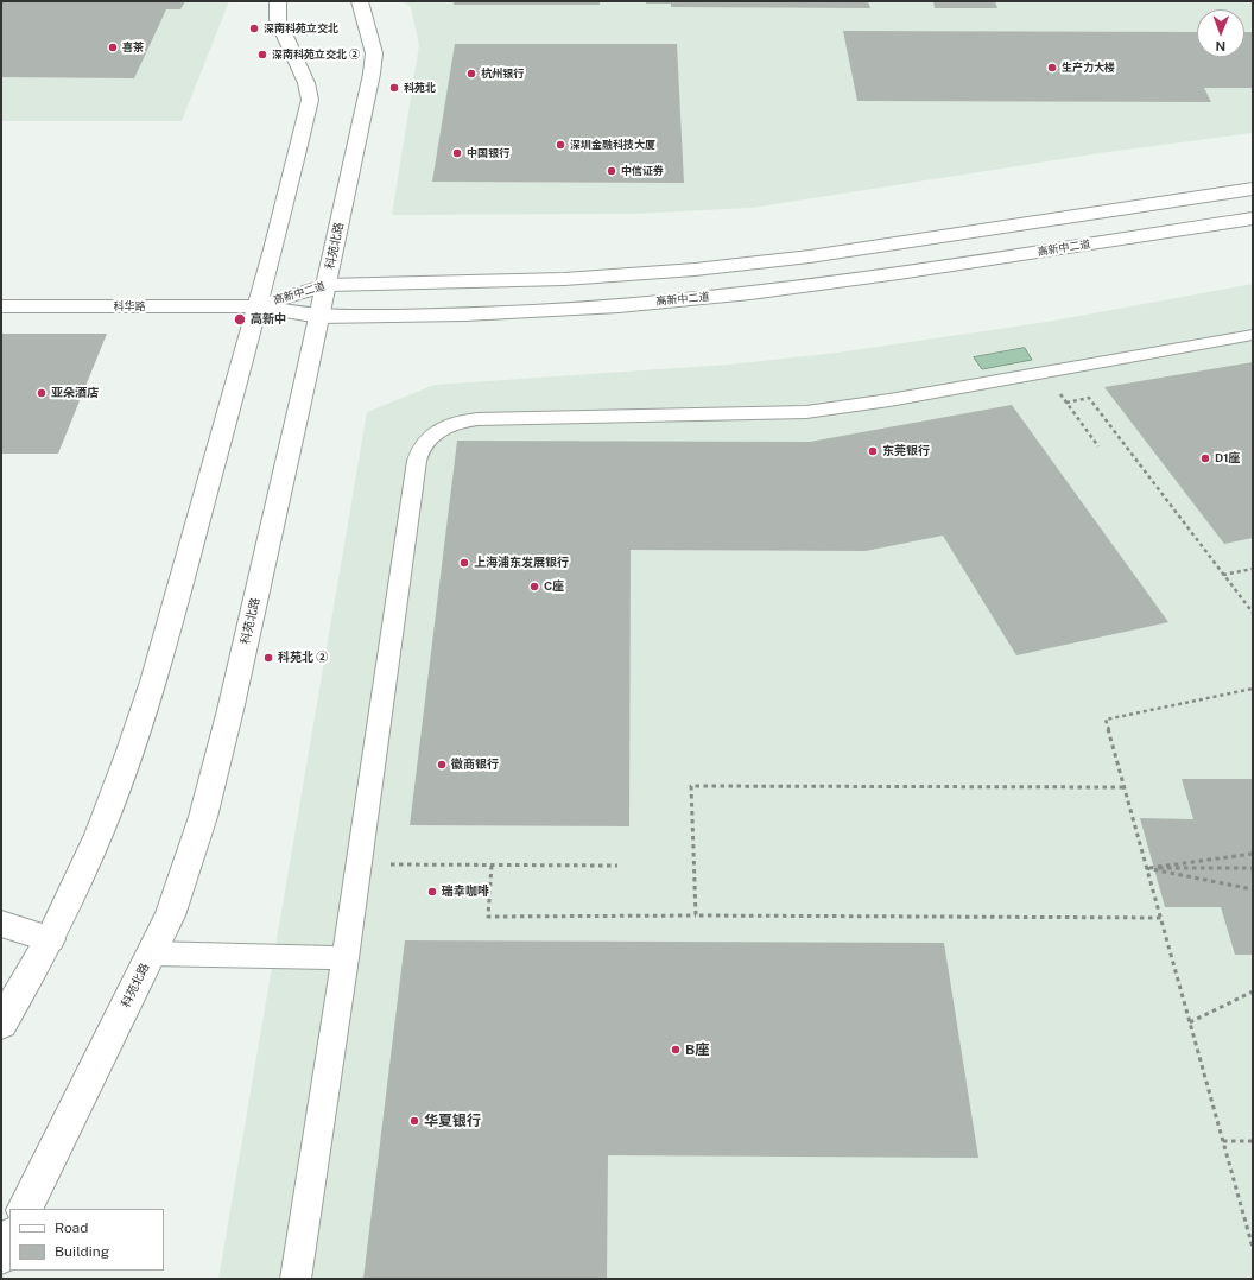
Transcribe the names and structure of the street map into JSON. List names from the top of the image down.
{
  "streets": {
    "main road": ["科苑北路", "高新中二道", "科华路"]
  },
  "crossings": [
    ["科苑北路", "高新中二道"],
    ["高新中二道", "科华路"]
  ],
  "places": [
    "深南科苑立交北",
    "喜茶",
    "深南科苑立交北 ②",
    "生产力大楼",
    "杭州银行",
    "科苑北",
    "深圳金融科技大厦",
    "中国银行",
    "中信证券",
    "高新中",
    "亚朵酒店",
    "东莞银行",
    "D1座",
    "上海浦东发展银行",
    "C座",
    "科苑北 ②",
    "徽商银行",
    "瑞幸咖啡",
    "B座",
    "华夏银行"
  ],
  "legend": ["Road", "Building"],
  "north": "bottom"
}
